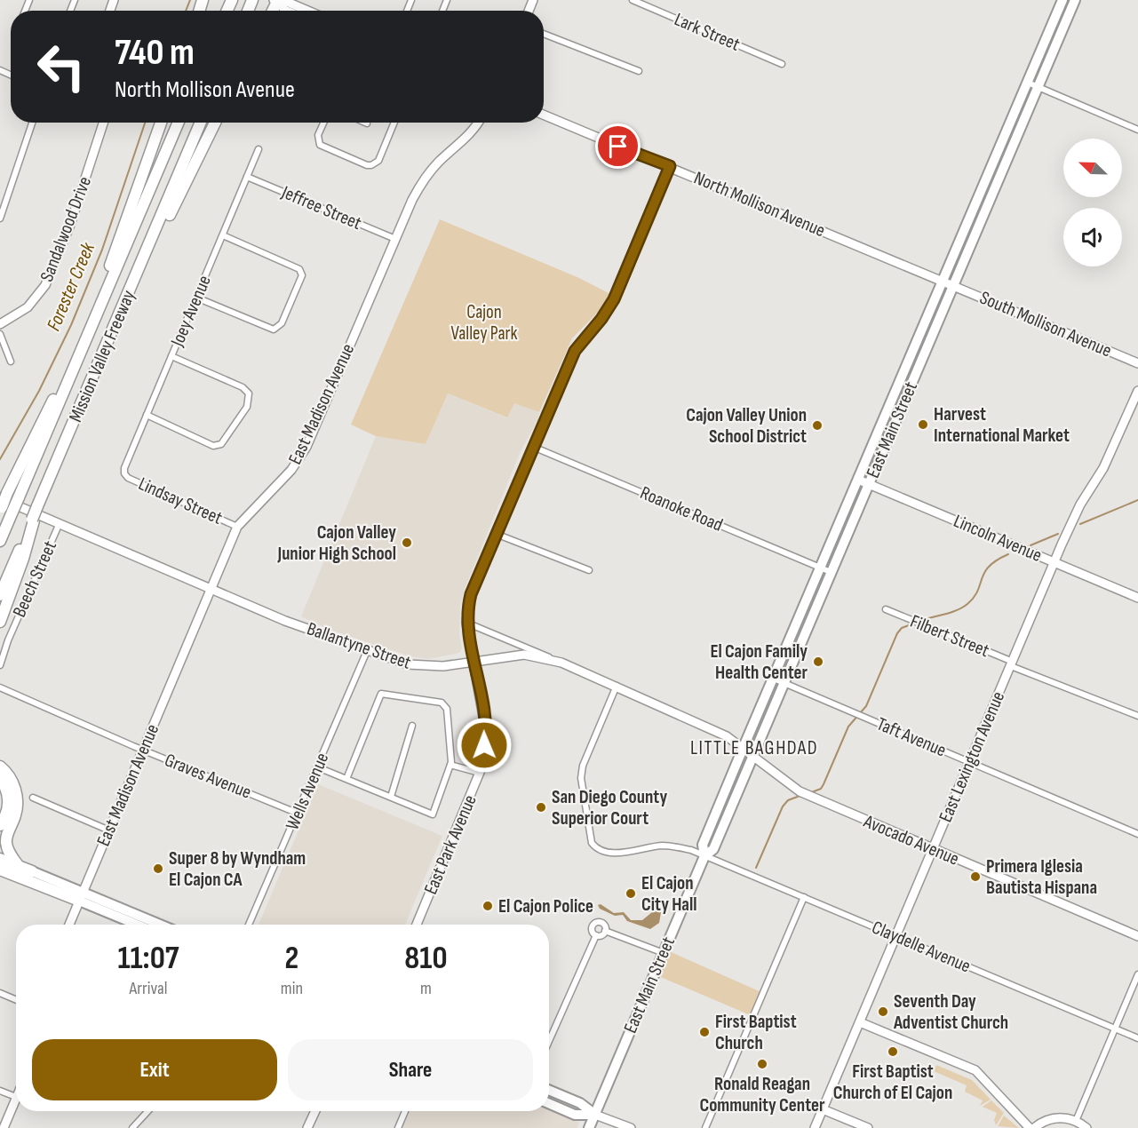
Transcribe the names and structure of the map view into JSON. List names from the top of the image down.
{
  "streets": {
    "highway": ["Mission Valley Freeway"],
    "main road": ["East Main Street"],
    "street": [
      "Lark Street",
      "North Mollison Avenue",
      "Jeffree Street",
      "Sandalwood Drive",
      "Joey Avenue",
      "South Mollison Avenue",
      "East Madison Avenue",
      "Lindsay Street",
      "Roanoke Road",
      "Lincoln Avenue",
      "Beech Street",
      "Filbert Street",
      "Ballantyne Street",
      "Taft Avenue",
      "East Lexington Avenue",
      "Graves Avenue",
      "Wells Avenue",
      "Avocado Avenue",
      "East Park Avenue",
      "Claydelle Avenue"
    ]
  },
  "crossings": [
    ["North Mollison Avenue", "South Mollison Avenue"],
    ["North Mollison Avenue", "East Main Street"],
    ["North Mollison Avenue", "East Park Avenue"],
    ["Jeffree Street", "Joey Avenue"],
    ["Jeffree Street", "East Madison Avenue"],
    ["Joey Avenue", "Lindsay Street"],
    ["South Mollison Avenue", "East Main Street"],
    ["East Madison Avenue", "Lindsay Street"],
    ["East Madison Avenue", "Ballantyne Street"],
    ["East Madison Avenue", "Graves Avenue"],
    ["East Main Street", "Roanoke Road"],
    ["East Main Street", "Lincoln Avenue"],
    ["East Main Street", "Ballantyne Street"],
    ["East Main Street", "Taft Avenue"],
    ["East Main Street", "Avocado Avenue"],
    ["East Main Street", "Claydelle Avenue"],
    ["Roanoke Road", "East Park Avenue"],
    ["Lincoln Avenue", "East Lexington Avenue"],
    ["Beech Street", "Ballantyne Street"],
    ["Filbert Street", "East Lexington Avenue"],
    ["Ballantyne Street", "Wells Avenue"],
    ["Ballantyne Street", "Avocado Avenue"],
    ["Ballantyne Street", "East Park Avenue"],
    ["Ballantyne Street", "Claydelle Avenue"],
    ["Taft Avenue", "East Lexington Avenue"],
    ["East Lexington Avenue", "Avocado Avenue"],
    ["East Lexington Avenue", "Claydelle Avenue"],
    ["Graves Avenue", "Wells Avenue"]
  ],
  "districts": ["LITTLE BAGHDAD"],
  "water": ["Forester Creek"],
  "parks": ["Cajon Valley Park"],
  "places": [
    "Harvest International Market",
    "Cajon Valley Union School District",
    "Cajon Valley Junior High School",
    "El Cajon Family Health Center",
    "San Diego County Superior Court",
    "Super 8 by Wyndham El Cajon CA",
    "Primera Iglesia Bautista Hispana",
    "El Cajon City Hall",
    "El Cajon Police",
    "Seventh Day Adventist Church",
    "First Baptist Church",
    "First Baptist Church of El Cajon",
    "Ronald Reagan Community Center"
  ],
  "north": "top left",
  "page": {
    "turn": ["740 m", "North Mollison Avenue"],
    "eta": [
      "11:07",
      "Arrival",
      "2",
      "min",
      "810",
      "m"
    ],
    "buttons": ["Exit", "Share"]
  }
}
